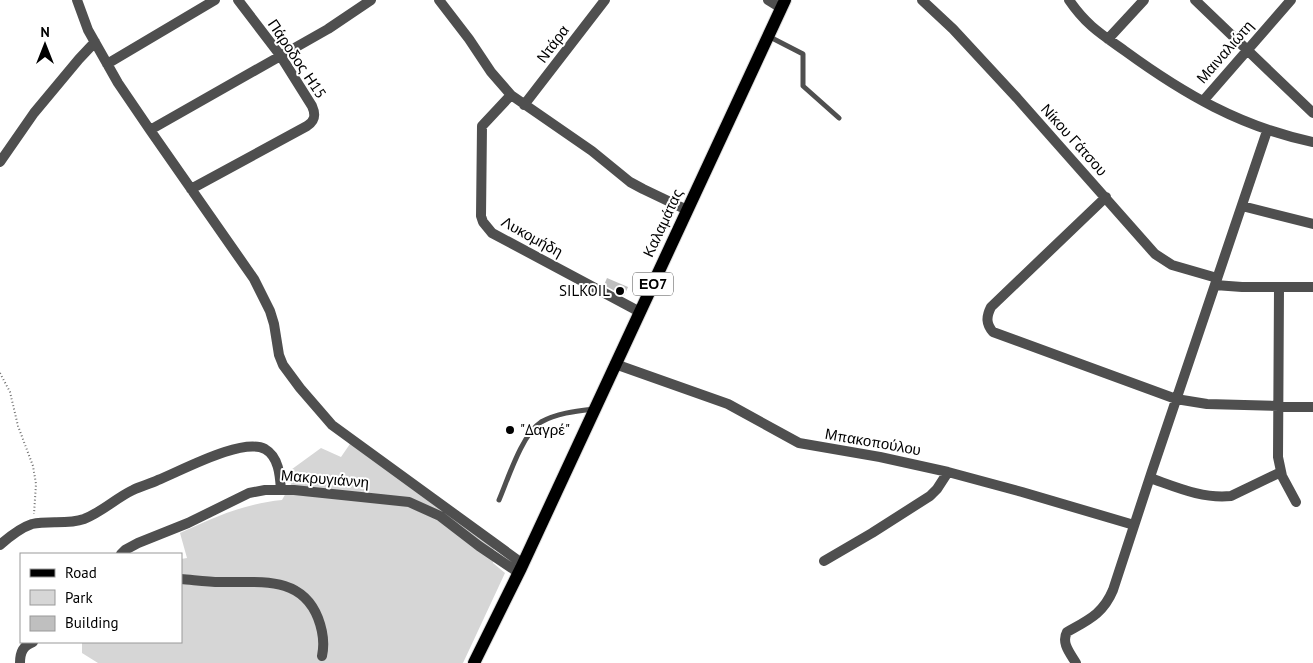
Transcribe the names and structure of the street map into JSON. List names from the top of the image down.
{
  "streets": {
    "main road": ["Καλαμάτας", "ΕΟ7"],
    "street": [
      "Ντάρα",
      "Μαιναλιώτη",
      "Πάροδος Η15",
      "Νίκου Γάτσου",
      "Λυκομήδη",
      "Μπακοπούλου",
      "Μακρυγιάννη"
    ]
  },
  "crossings": [
    ["Καλαμάτας", "Λυκομήδη"],
    ["Καλαμάτας", "ΕΟ7"],
    ["Καλαμάτας", "Μπακοπούλου"],
    ["Καλαμάτας", "Μακρυγιάννη"],
    ["ΕΟ7", "Μακρυγιάννη"]
  ],
  "places": ["SILKOIL", "\"Δαγρέ\""],
  "legend": ["Road", "Park", "Building"],
  "north": "top"
}
